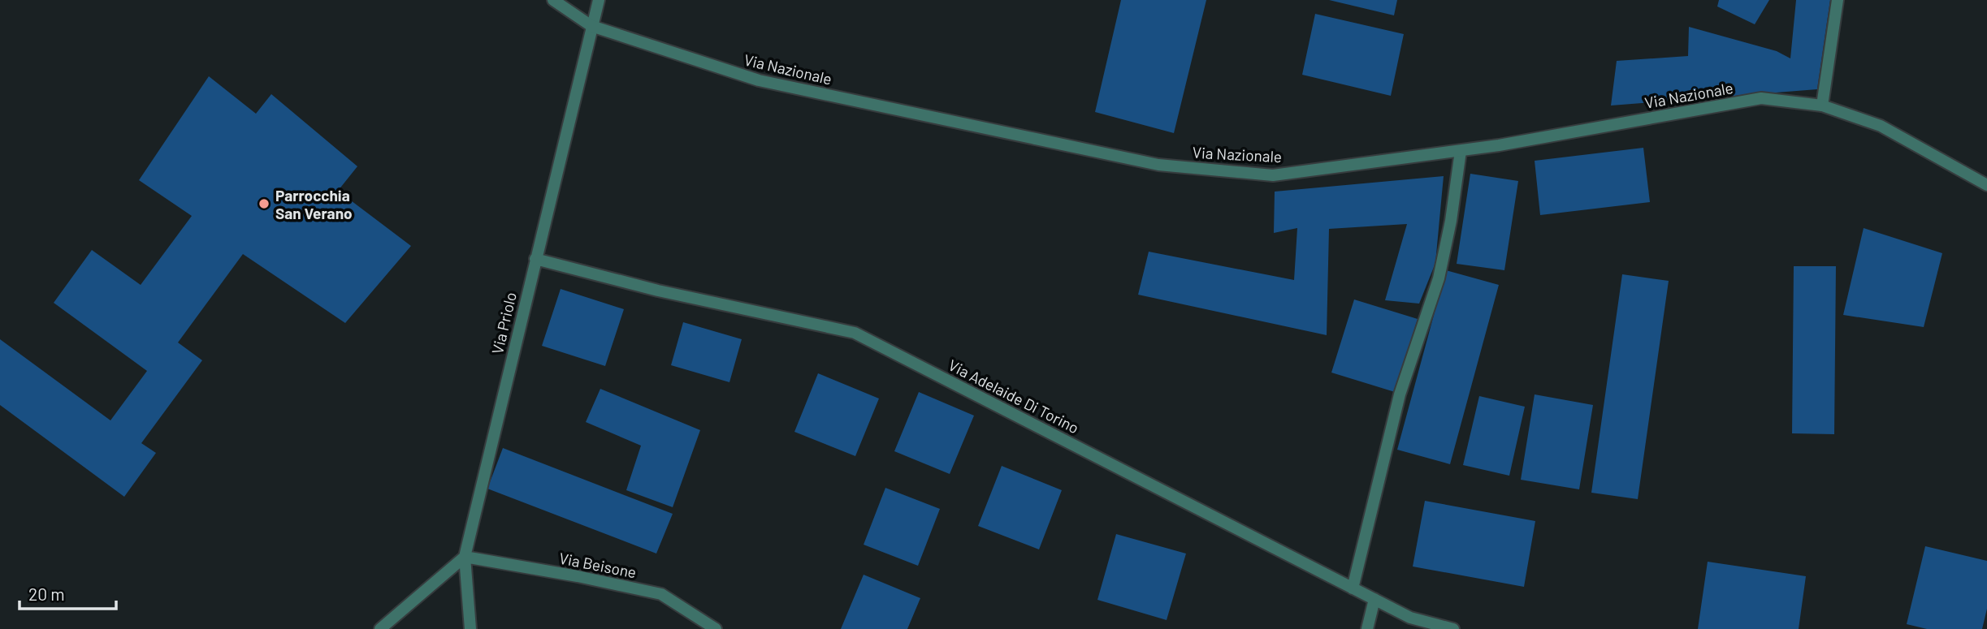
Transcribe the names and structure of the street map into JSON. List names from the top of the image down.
{
  "streets": {
    "street": [
      "Via Nazionale",
      "Via Priolo",
      "Via Adelaide Di Torino",
      "Via Beisone"
    ]
  },
  "crossings": [
    ["Via Nazionale", "Via Priolo"],
    ["Via Priolo", "Via Adelaide Di Torino"],
    ["Via Priolo", "Via Beisone"]
  ],
  "places": ["Parrocchia San Verano"],
  "scale_bar": "20 m"
}
